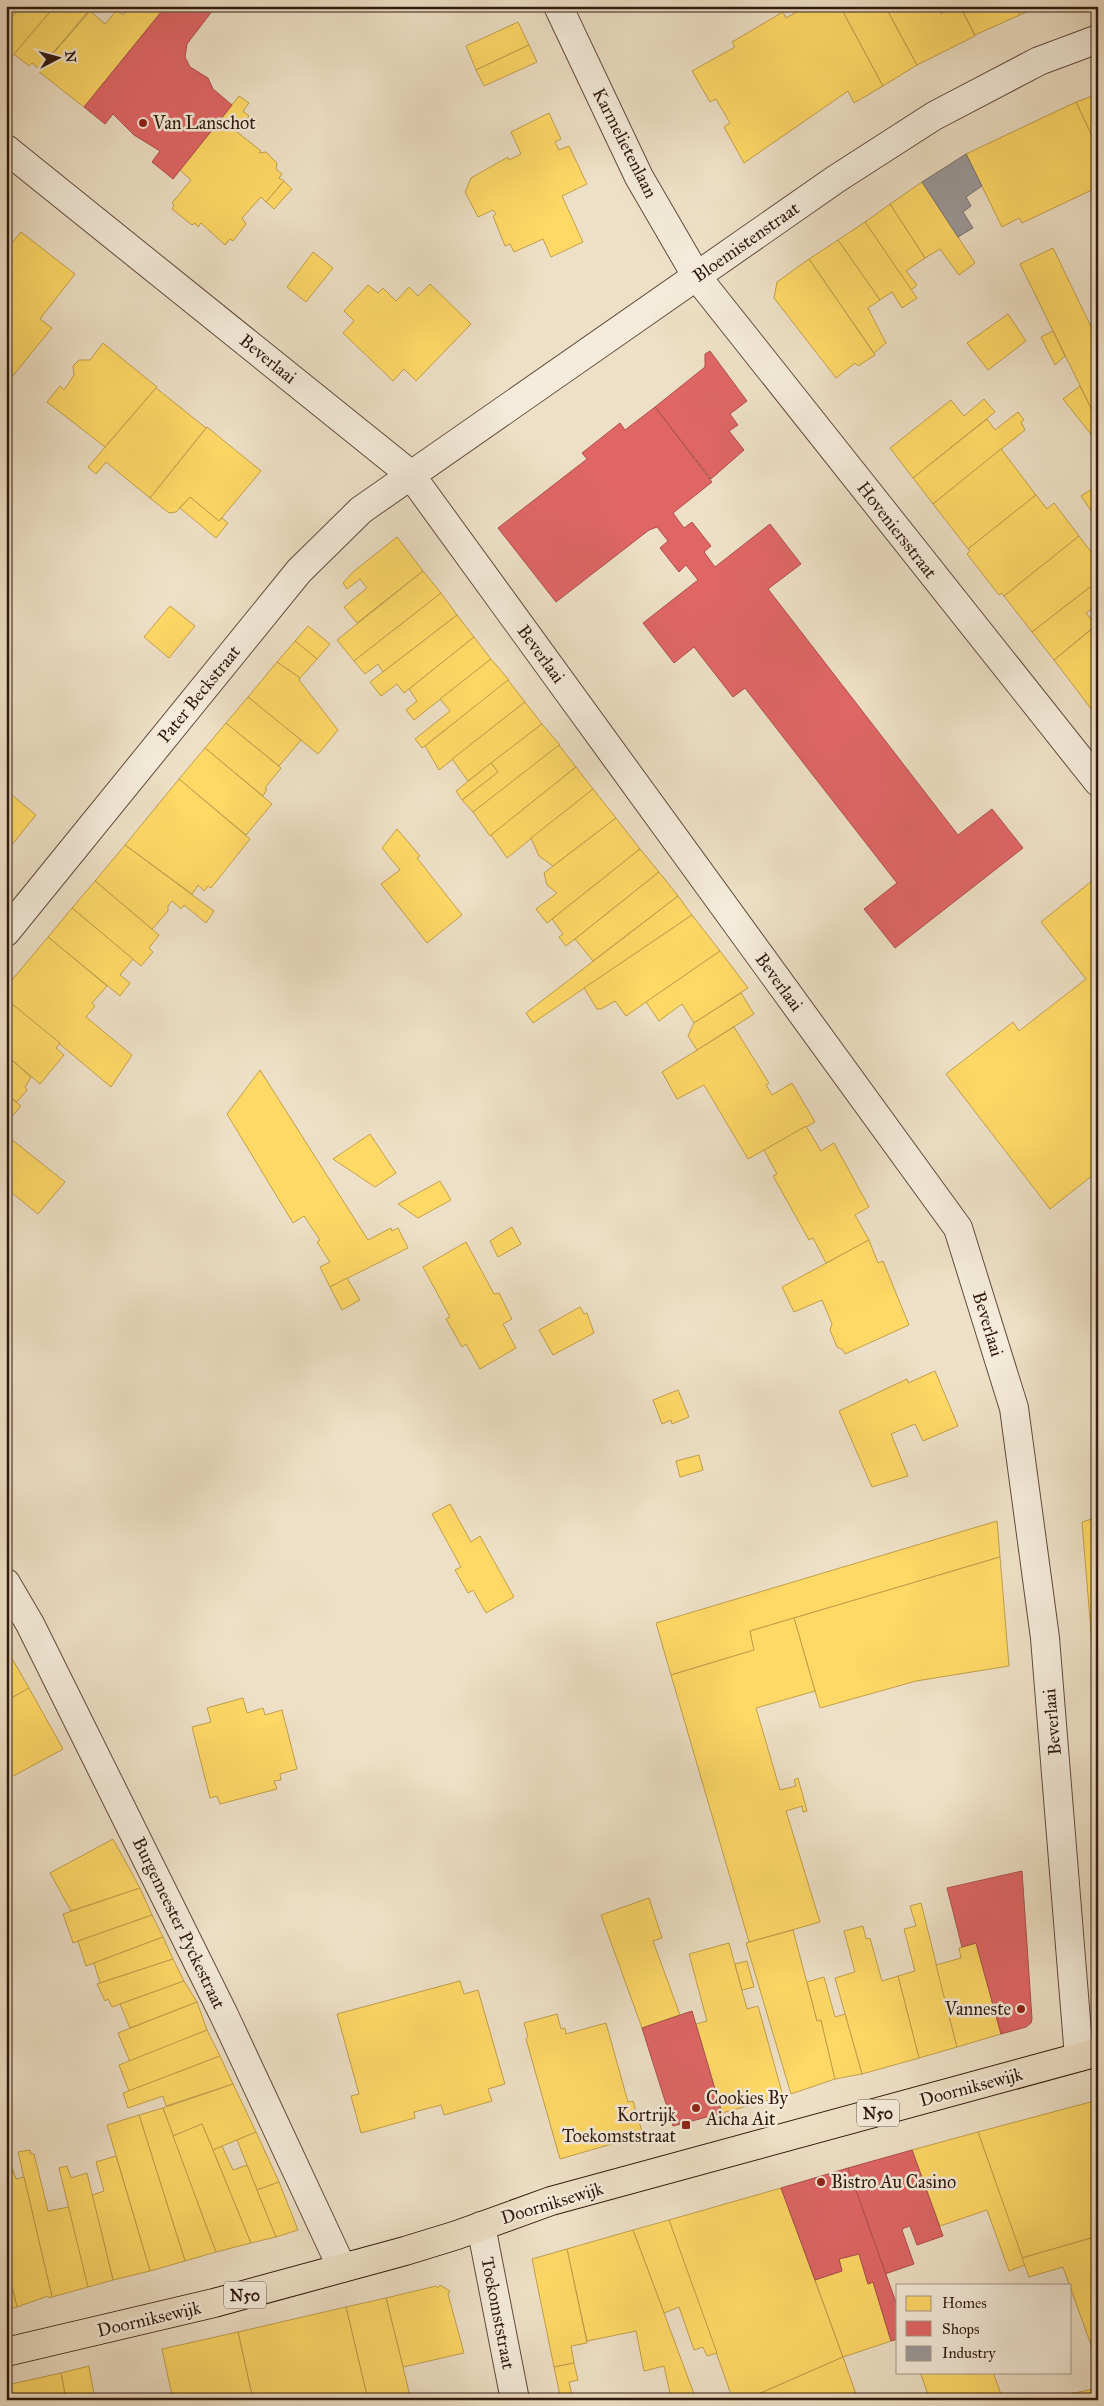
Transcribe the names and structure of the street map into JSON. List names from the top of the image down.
{
  "streets": {
    "main road": ["Doorniksewijk", "N50"],
    "street": [
      "Karmelietenlaan",
      "Bloemistenstraat",
      "Beverlaai",
      "Hoveniersstraat",
      "Pater Beckstraat",
      "Burgemeester Pyckestraat",
      "Toekomststraat"
    ]
  },
  "crossings": [
    ["Karmelietenlaan", "Bloemistenstraat"],
    ["Karmelietenlaan", "Hoveniersstraat"],
    ["Bloemistenstraat", "Beverlaai"],
    ["Bloemistenstraat", "Hoveniersstraat"],
    ["Bloemistenstraat", "Pater Beckstraat"],
    ["Beverlaai", "Pater Beckstraat"],
    ["Beverlaai", "Doorniksewijk"],
    ["Burgemeester Pyckestraat", "Doorniksewijk"],
    ["Doorniksewijk", "Toekomststraat"]
  ],
  "places": {
    "other": [
      "Van Lanschot",
      "Vanneste",
      "Cookies By Aicha Ait",
      "Bistro Au Casino"
    ],
    "transit": ["Kortrijk Toekomststraat"]
  },
  "legend": ["Homes", "Shops", "Industry"],
  "north": "right"
}
